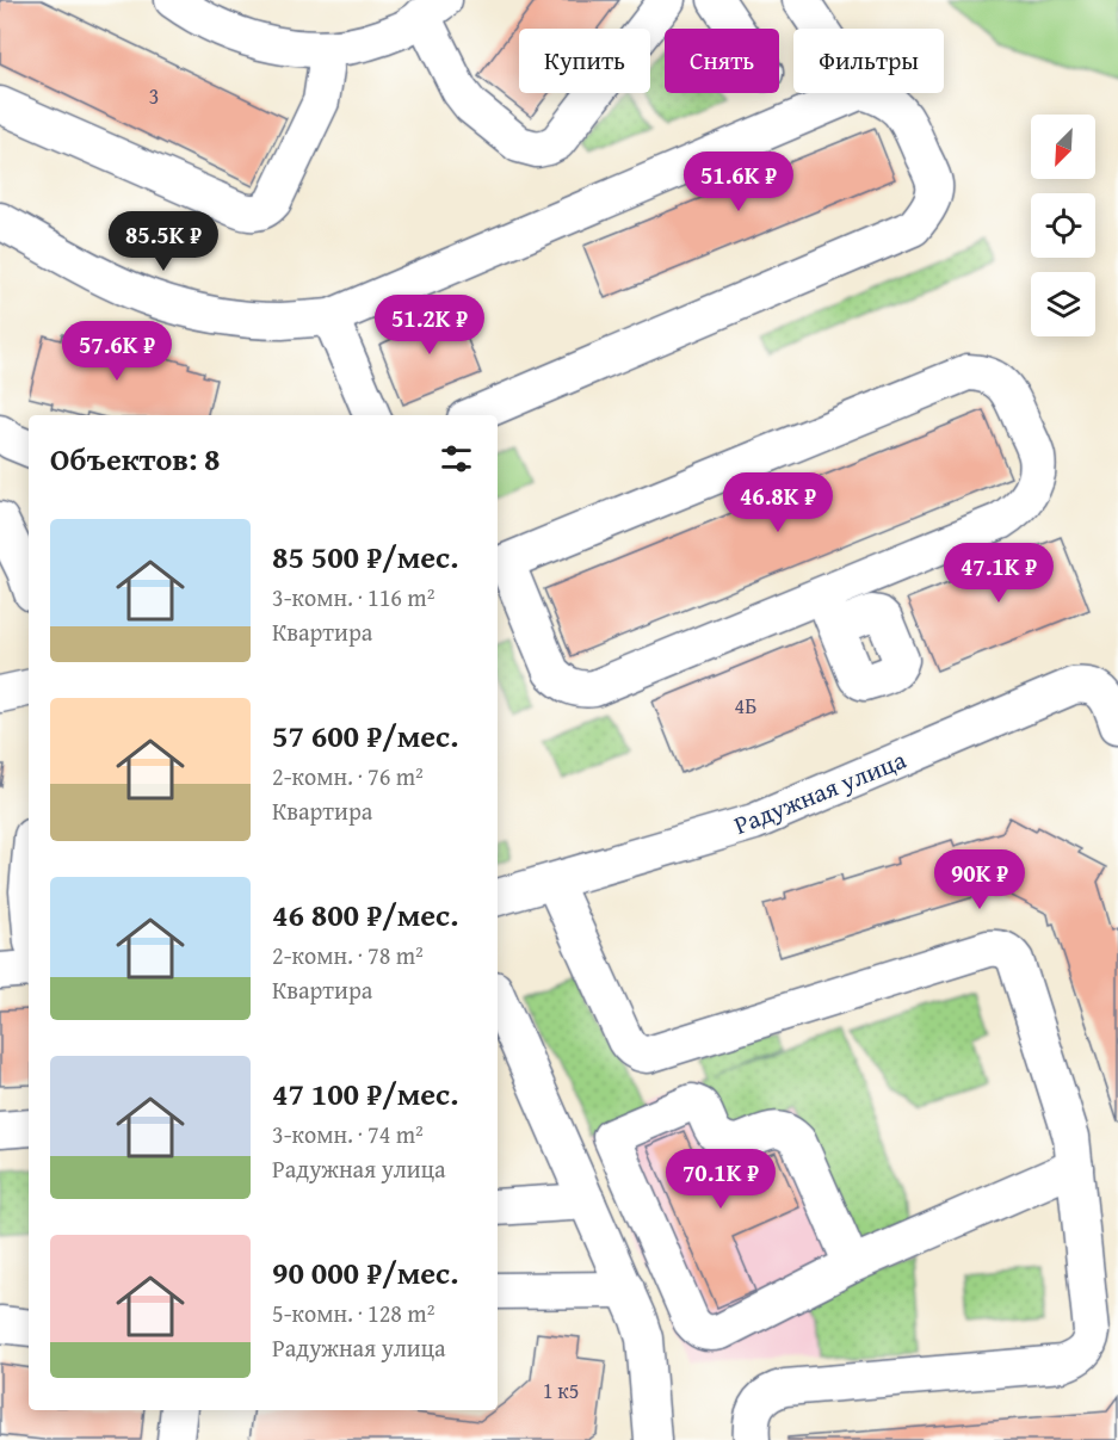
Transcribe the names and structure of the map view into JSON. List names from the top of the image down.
{
  "streets": {
    "street": ["Радужная улица"]
  },
  "house_numbers": ["3", "4Б", "1 к5"],
  "north": "bottom left",
  "page": {
    "chip": ["Купить", "Снять", "Фильтры"],
    "price": [
      "51.6K ₽",
      "85.5K ₽",
      "51.2K ₽",
      "57.6K ₽",
      "46.8K ₽",
      "47.1K ₽",
      "90K ₽",
      "70.1K ₽"
    ],
    "heading": "Объектов: 8",
    "list": [
      {
        "name": "85 500 ₽/мес.",
        "note": "3-комн. · 116 m² · Квартира"
      },
      {
        "name": "57 600 ₽/мес.",
        "note": "2-комн. · 76 m² · Квартира"
      },
      {
        "name": "46 800 ₽/мес.",
        "note": "2-комн. · 78 m² · Квартира"
      },
      {
        "name": "47 100 ₽/мес.",
        "note": "3-комн. · 74 m² · Радужная улица"
      },
      {
        "name": "90 000 ₽/мес.",
        "note": "5-комн. · 128 m² · Радужная улица"
      }
    ]
  }
}
